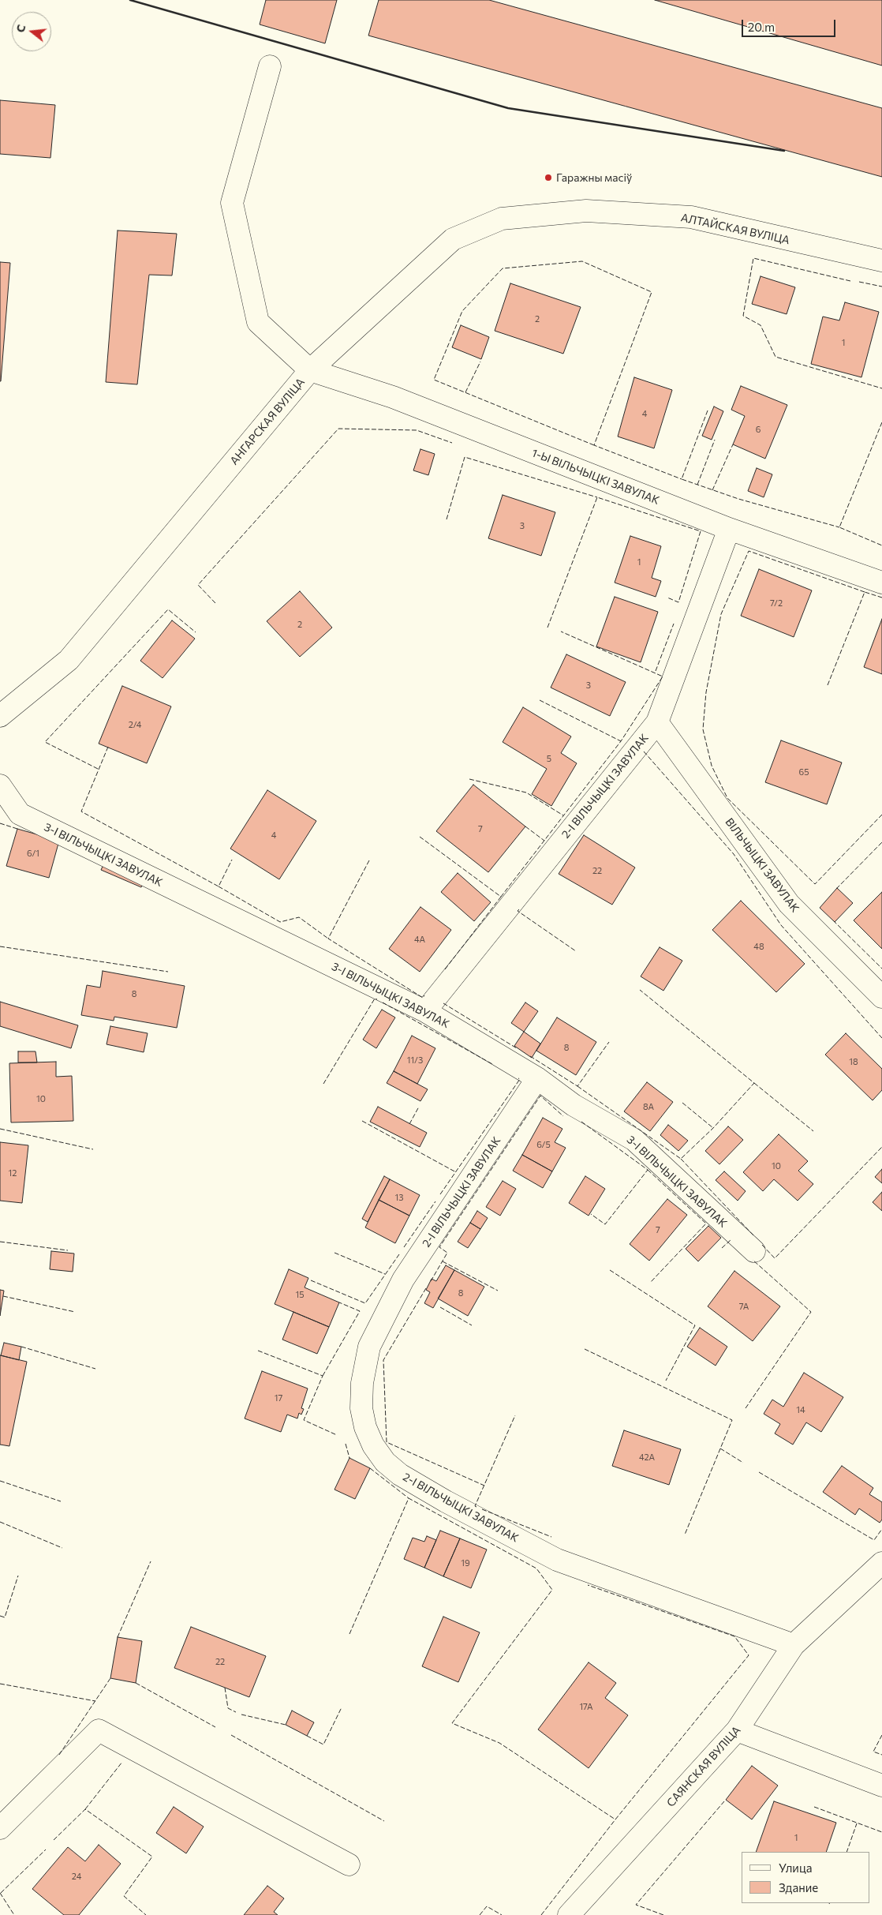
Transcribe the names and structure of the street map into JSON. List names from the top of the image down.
{
  "streets": {
    "street": [
      "АЛТАЙСКАЯ ВУЛІЦА",
      "АНГАРСКАЯ ВУЛІЦА",
      "1-Ы ВІЛЬЧЫЦКІ ЗАВУЛАК",
      "2-І ВІЛЬЧЫЦКІ ЗАВУЛАК",
      "3-І ВІЛЬЧЫЦКІ ЗАВУЛАК",
      "ВІЛЬЧЫЦКІ ЗАВУЛАК",
      "САЯНСКАЯ ВУЛІЦА"
    ]
  },
  "crossings": [
    ["АЛТАЙСКАЯ ВУЛІЦА", "АНГАРСКАЯ ВУЛІЦА"],
    ["АНГАРСКАЯ ВУЛІЦА", "1-Ы ВІЛЬЧЫЦКІ ЗАВУЛАК"],
    ["1-Ы ВІЛЬЧЫЦКІ ЗАВУЛАК", "2-І ВІЛЬЧЫЦКІ ЗАВУЛАК"],
    ["2-І ВІЛЬЧЫЦКІ ЗАВУЛАК", "3-І ВІЛЬЧЫЦКІ ЗАВУЛАК"],
    ["2-І ВІЛЬЧЫЦКІ ЗАВУЛАК", "ВІЛЬЧЫЦКІ ЗАВУЛАК"],
    ["2-І ВІЛЬЧЫЦКІ ЗАВУЛАК", "САЯНСКАЯ ВУЛІЦА"]
  ],
  "places": ["Гаражны масіў"],
  "house_numbers": [
    "2",
    "1",
    "4",
    "6",
    "3",
    "1",
    "7/2",
    "2",
    "3",
    "2/4",
    "5",
    "65",
    "7",
    "4",
    "6/1",
    "22",
    "4А",
    "48",
    "8",
    "8",
    "11/3",
    "18",
    "10",
    "8А",
    "6/5",
    "10",
    "12",
    "13",
    "7",
    "8",
    "15",
    "7А",
    "17",
    "14",
    "42А",
    "19",
    "22",
    "17А",
    "1",
    "24"
  ],
  "legend": ["Улица", "Здание"],
  "scale_bar": "20 m",
  "north": "left"
}
